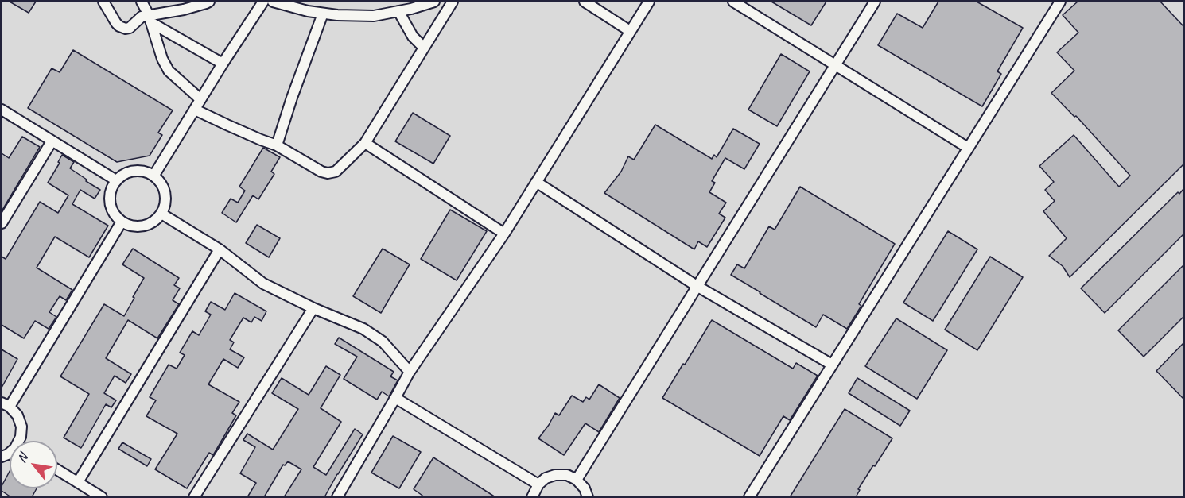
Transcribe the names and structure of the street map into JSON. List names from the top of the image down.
{
  "north": "top left"
}
